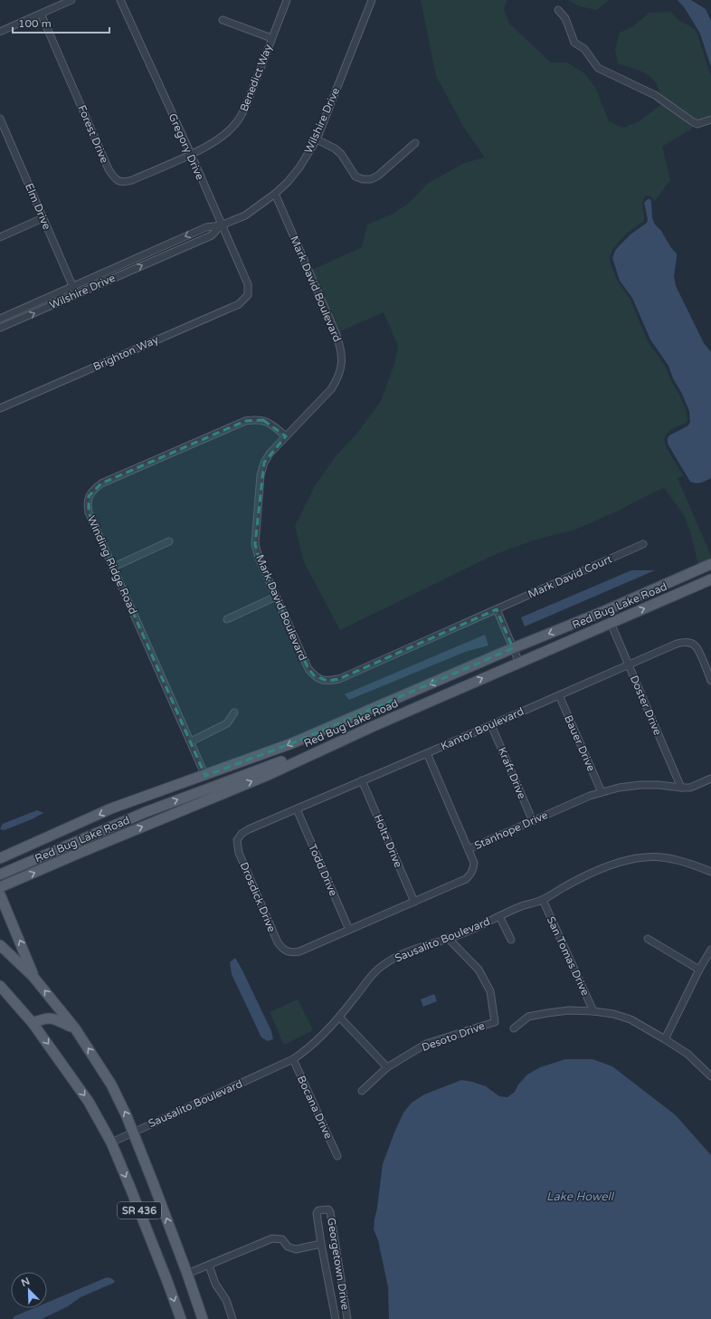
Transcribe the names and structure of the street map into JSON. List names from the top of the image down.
{
  "streets": {
    "main road": ["Red Bug Lake Road", "SR 436"],
    "street": [
      "Benedict Way",
      "Wilshire Drive",
      "Forest Drive",
      "Gregory Drive",
      "Elm Drive",
      "Mark David Boulevard",
      "Brighton Way",
      "Winding Ridge Road",
      "Mark David Court",
      "Doster Drive",
      "Kantor Boulevard",
      "Bauer Drive",
      "Kraft Drive",
      "Stanhope Drive",
      "Holtz Drive",
      "Todd Drive",
      "Drosdick Drive",
      "Sausalito Boulevard",
      "San Tomas Drive",
      "Desoto Drive",
      "Bocana Drive",
      "Georgetown Drive"
    ]
  },
  "crossings": [
    ["Benedict Way", "Forest Drive"],
    ["Benedict Way", "Gregory Drive"],
    ["Wilshire Drive", "Gregory Drive"],
    ["Wilshire Drive", "Elm Drive"],
    ["Wilshire Drive", "Mark David Boulevard"],
    ["Forest Drive", "Gregory Drive"],
    ["Gregory Drive", "Brighton Way"],
    ["Mark David Boulevard", "Winding Ridge Road"],
    ["Mark David Boulevard", "Mark David Court"],
    ["Winding Ridge Road", "Red Bug Lake Road"],
    ["Red Bug Lake Road", "Doster Drive"],
    ["Doster Drive", "Kantor Boulevard"],
    ["Doster Drive", "Stanhope Drive"],
    ["Kantor Boulevard", "Bauer Drive"],
    ["Kantor Boulevard", "Kraft Drive"],
    ["Kantor Boulevard", "Holtz Drive"],
    ["Kantor Boulevard", "Todd Drive"],
    ["Kantor Boulevard", "Drosdick Drive"],
    ["Bauer Drive", "Stanhope Drive"],
    ["Kraft Drive", "Stanhope Drive"],
    ["Stanhope Drive", "Holtz Drive"],
    ["Stanhope Drive", "Todd Drive"],
    ["Stanhope Drive", "Drosdick Drive"],
    ["Sausalito Boulevard", "San Tomas Drive"],
    ["Sausalito Boulevard", "Desoto Drive"],
    ["Sausalito Boulevard", "Bocana Drive"],
    ["Sausalito Boulevard", "SR 436"],
    ["SR 436", "Georgetown Drive"]
  ],
  "water": ["Lake Howell"],
  "scale_bar": "100 m",
  "north": "top left"
}
